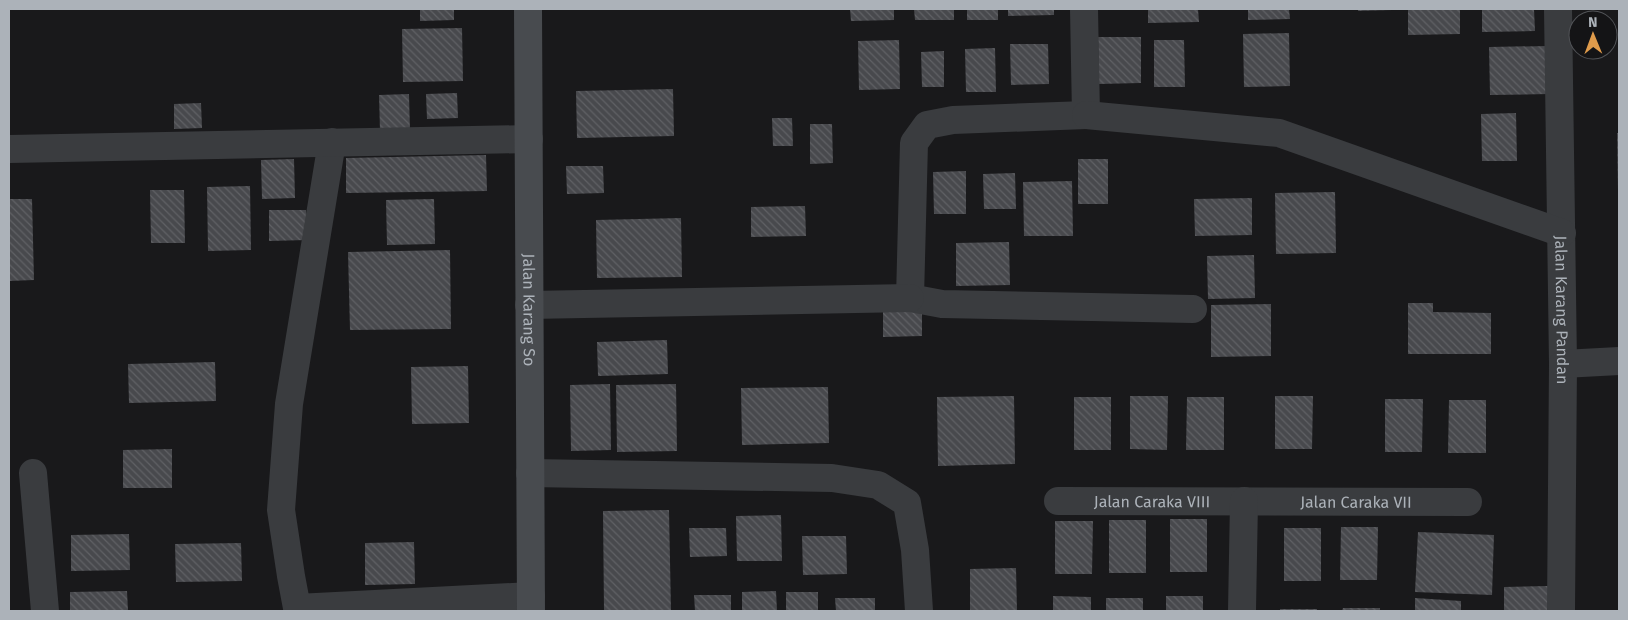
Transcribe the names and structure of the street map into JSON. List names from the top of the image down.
{
  "streets": {
    "street": [
      "Jalan Karang So",
      "Jalan Karang Pandan",
      "Jalan Caraka VIII",
      "Jalan Caraka VII"
    ]
  },
  "crossings": [
    ["Jalan Caraka VIII", "Jalan Caraka VII"]
  ],
  "north": "top"
}
